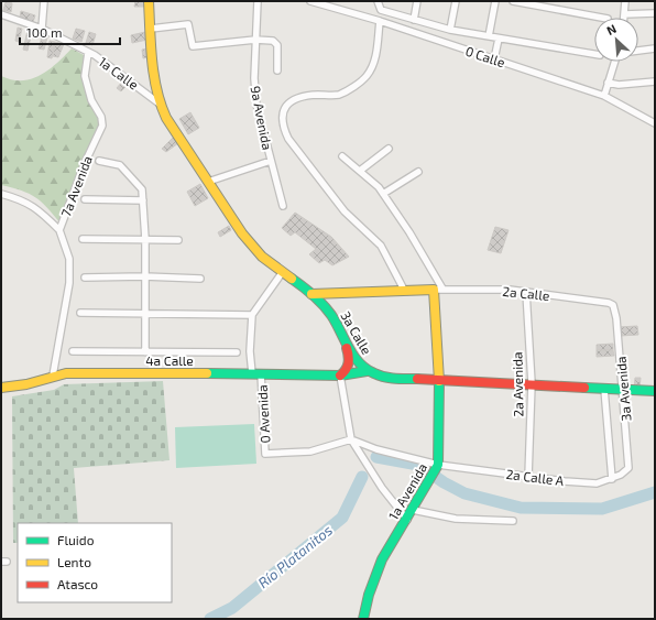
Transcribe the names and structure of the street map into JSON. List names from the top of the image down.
{
  "streets": {
    "main road": ["3a Calle", "4a Calle", "1a Avenida"],
    "street": [
      "0 Calle",
      "1a Calle",
      "9a Avenida",
      "7a Avenida",
      "2a Calle",
      "2a Avenida",
      "3a Avenida",
      "0 Avenida",
      "2a Calle A"
    ]
  },
  "crossings": [
    ["1a Calle", "7a Avenida"],
    ["1a Calle", "3a Calle"],
    ["7a Avenida", "4a Calle"],
    ["2a Calle", "2a Avenida"],
    ["2a Calle", "3a Avenida"],
    ["2a Calle", "1a Avenida"],
    ["3a Calle", "4a Calle"],
    ["3a Calle", "2a Avenida"],
    ["3a Calle", "3a Avenida"],
    ["3a Calle", "1a Avenida"],
    ["4a Calle", "0 Avenida"],
    ["2a Avenida", "2a Calle A"],
    ["3a Avenida", "2a Calle A"],
    ["0 Avenida", "2a Calle A"],
    ["2a Calle A", "1a Avenida"]
  ],
  "water": ["Río Platanitos"],
  "legend": ["Fluido", "Lento", "Atasco"],
  "scale_bar": "100 m",
  "north": "top left"
}
